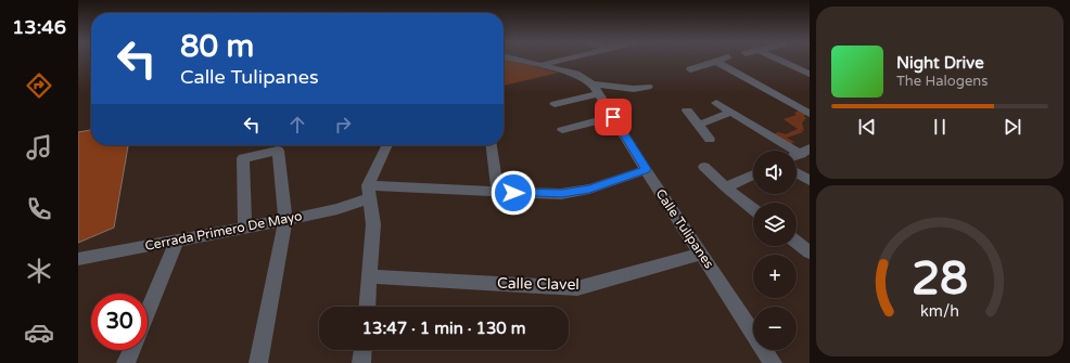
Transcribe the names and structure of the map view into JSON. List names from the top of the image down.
{
  "streets": {
    "street": ["Calle Tulipanes", "Cerrada Primero De Mayo", "Calle Clavel"]
  },
  "crossings": [
    ["Calle Tulipanes", "Calle Clavel"]
  ],
  "page": {
    "tabs": "13:46",
    "turn": ["80 m", "Calle Tulipanes"],
    "song": ["Night Drive", "The Halogens"],
    "map_buttons": ["+", "−"],
    "limit": "30",
    "trip": "13:47 · 1 min · 130 m",
    "gauge": ["28", "km/h"]
  }
}
